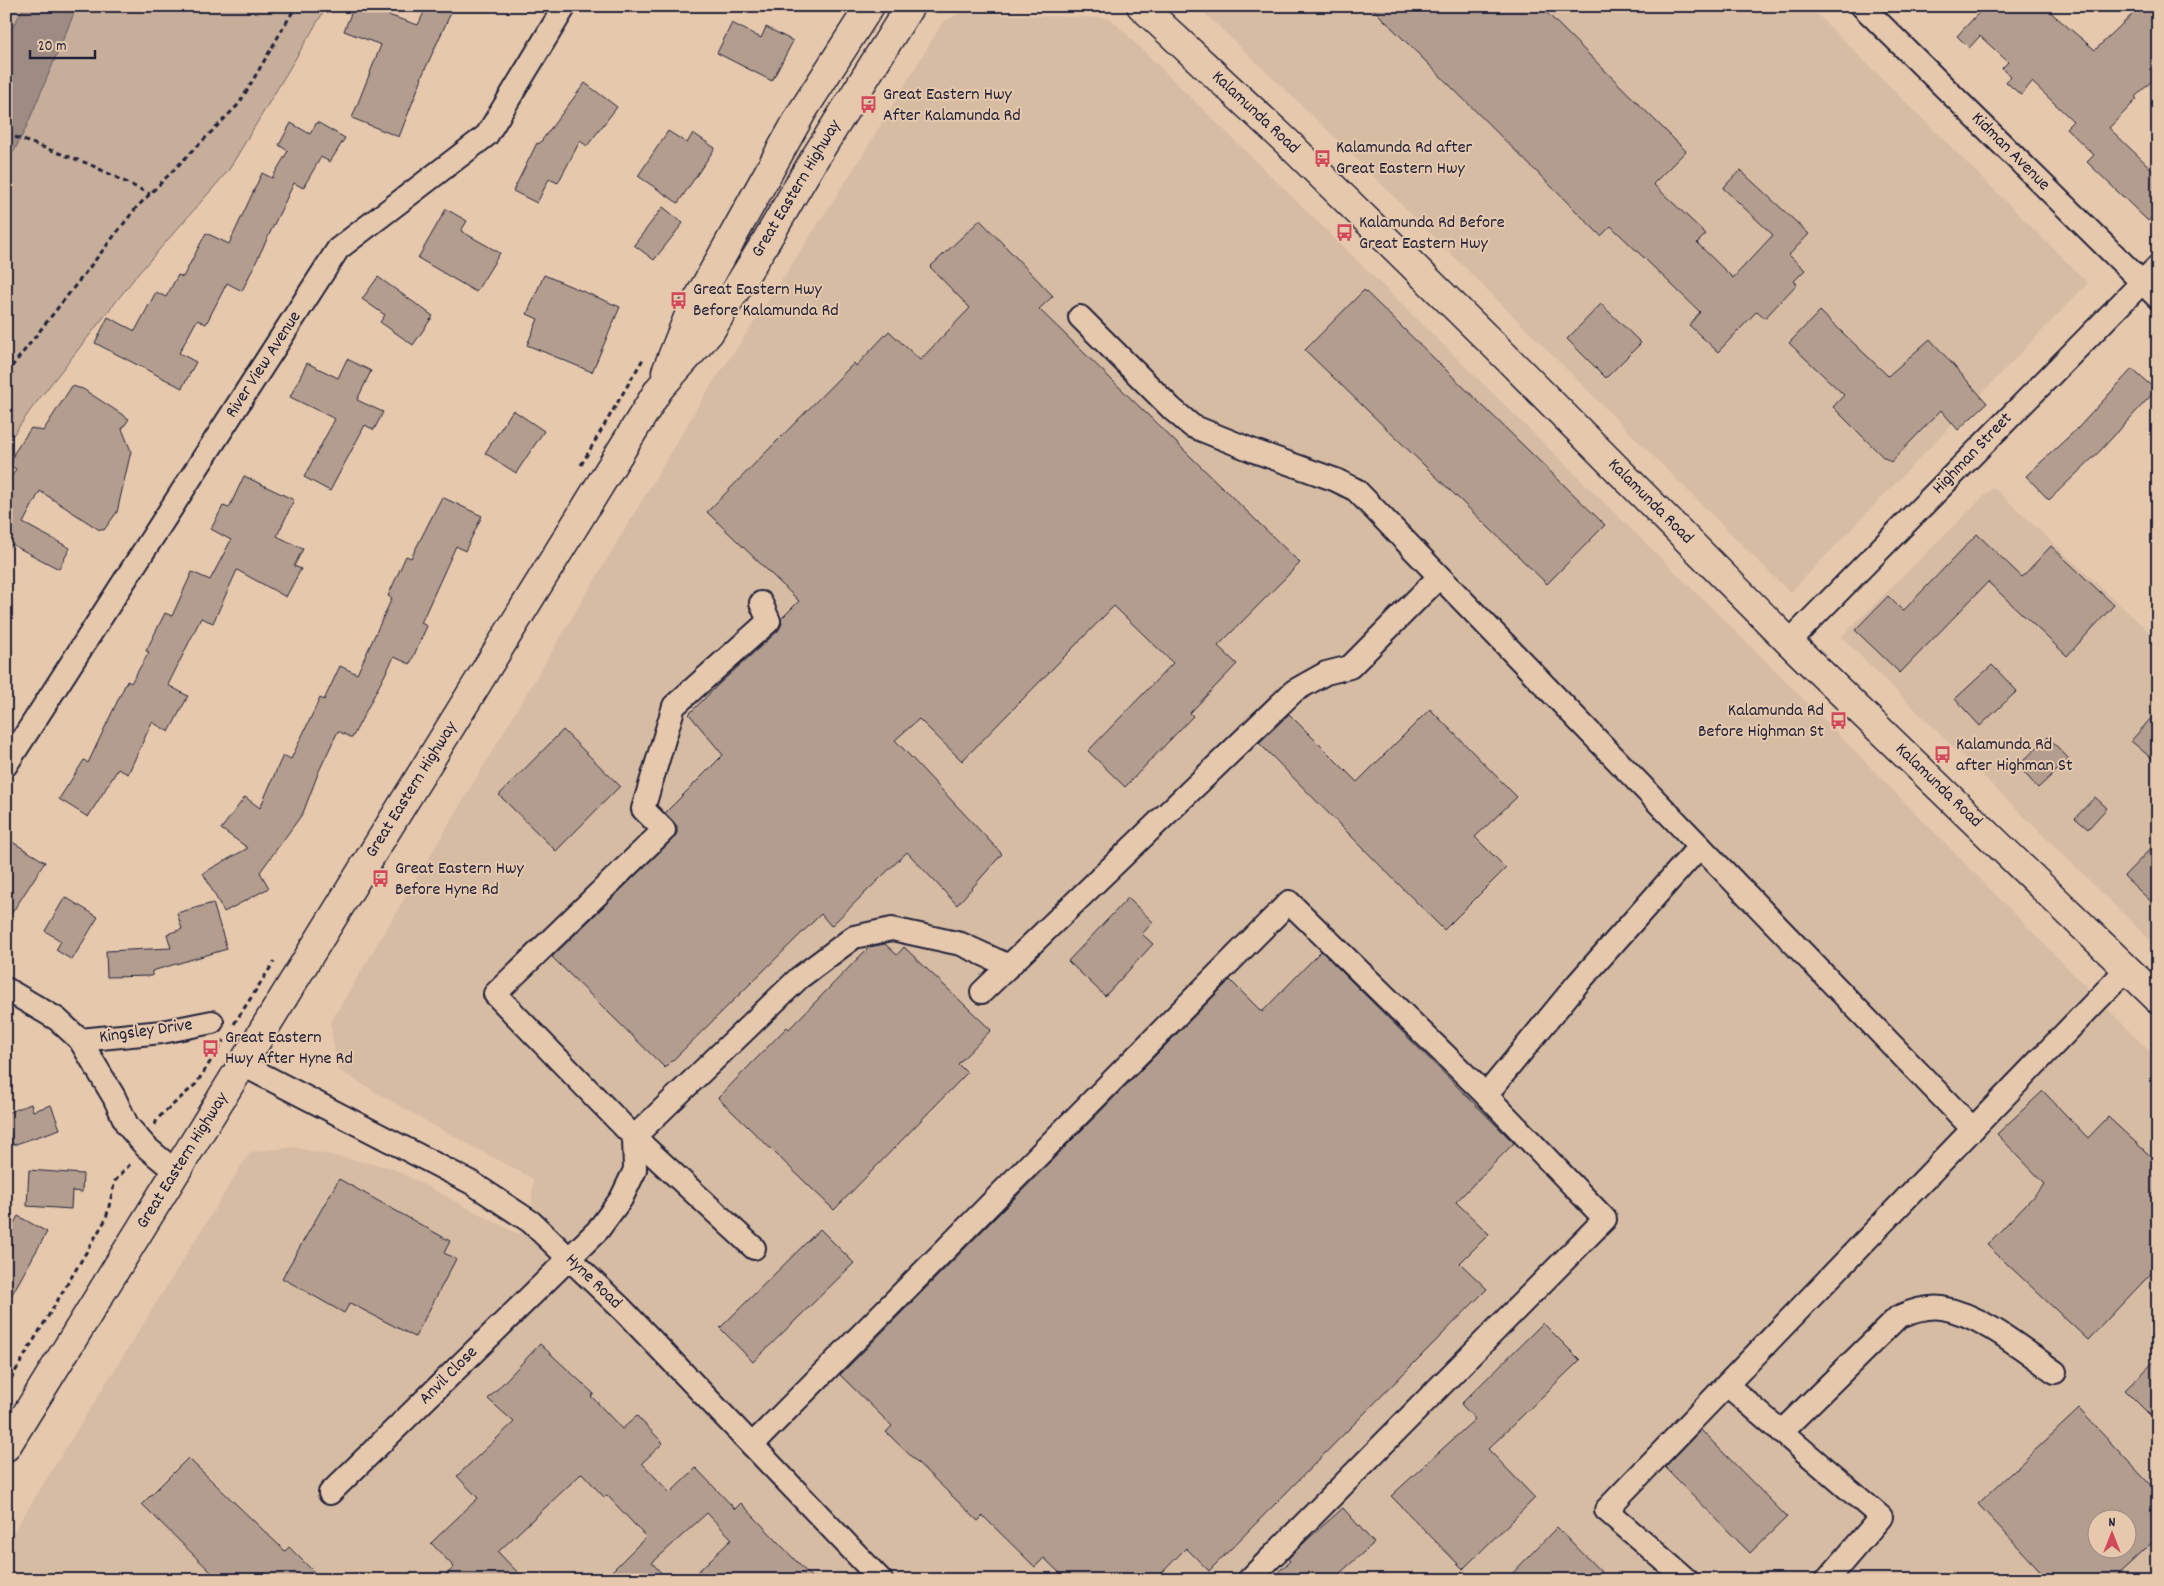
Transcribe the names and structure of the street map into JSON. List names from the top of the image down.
{
  "streets": {
    "main road": ["Kalamunda Road", "Great Eastern Highway"],
    "street": [
      "Kidman Avenue",
      "River View Avenue",
      "Highman Street",
      "Kingsley Drive",
      "Hyne Road",
      "Anvil Close"
    ]
  },
  "crossings": [
    ["Kalamunda Road", "Highman Street"],
    ["Kidman Avenue", "Highman Street"],
    ["Great Eastern Highway", "Kingsley Drive"],
    ["Great Eastern Highway", "Hyne Road"],
    ["Hyne Road", "Anvil Close"]
  ],
  "places": {
    "bus stop": [
      "Great Eastern Hwy After Kalamunda Rd",
      "Kalamunda Rd after Great Eastern Hwy",
      "Kalamunda Rd Before Great Eastern Hwy",
      "Great Eastern Hwy Before Kalamunda Rd",
      "Kalamunda Rd Before Highman St",
      "Kalamunda Rd after Highman St",
      "Great Eastern Hwy Before Hyne Rd",
      "Great Eastern Hwy After Hyne Rd"
    ]
  },
  "scale_bar": "20 m",
  "north": "top"
}
